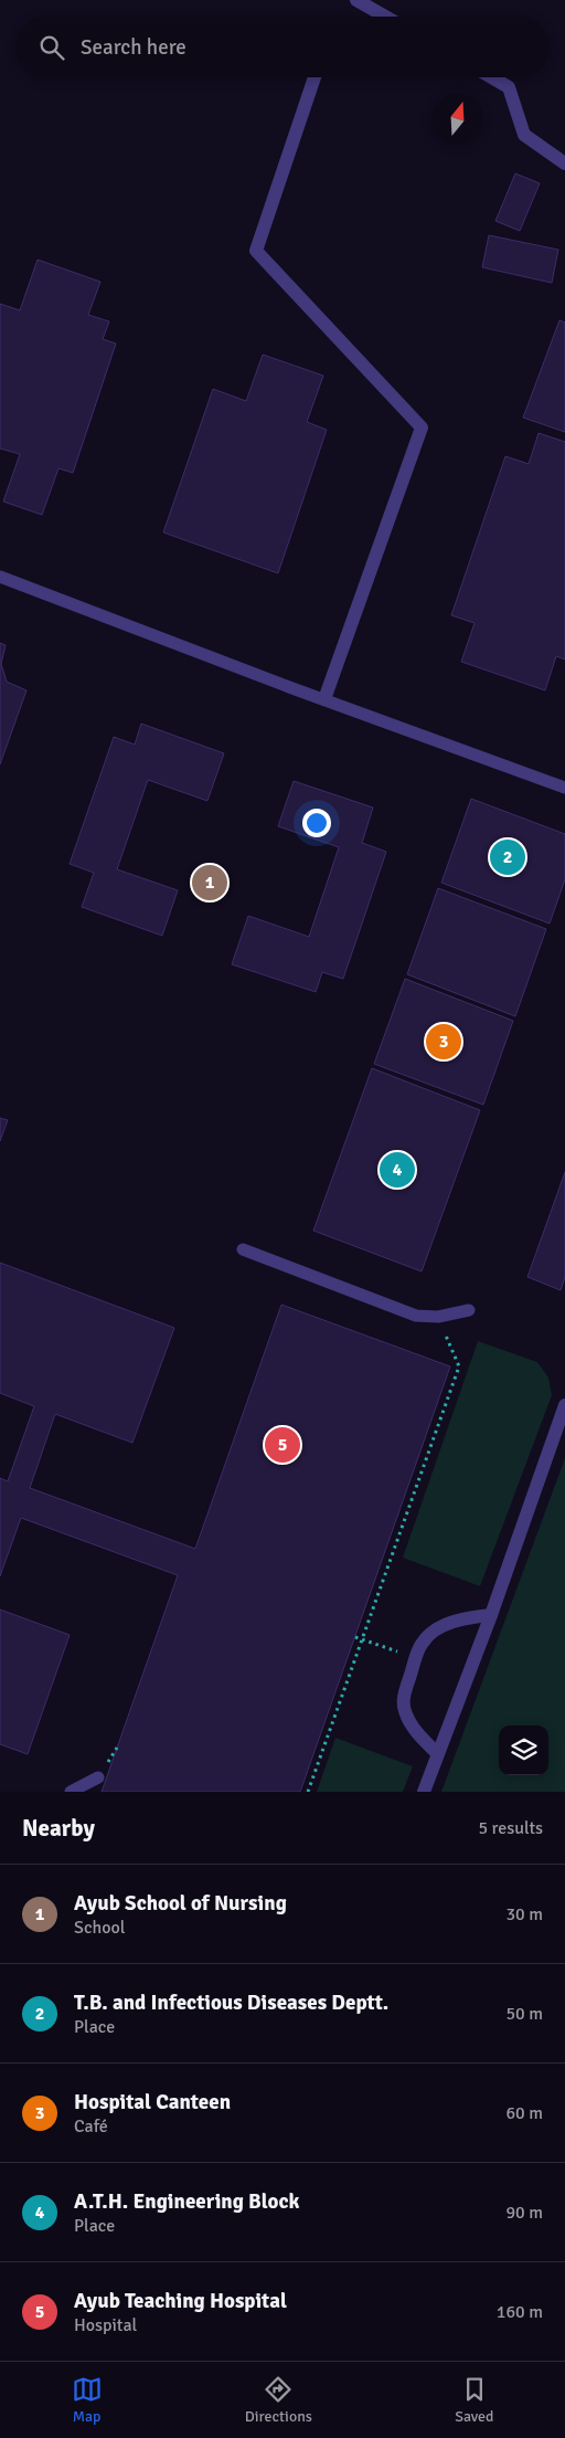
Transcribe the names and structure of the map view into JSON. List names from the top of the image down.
{
  "north": "top",
  "page": {
    "search": "Search here",
    "pins": [
      "2",
      "1",
      "3",
      "4",
      "5"
    ],
    "heading": ["Nearby", "5 results"],
    "list": [
      {
        "mark": "1",
        "name": "Ayub School of Nursing",
        "note": "School",
        "value": "30 m"
      },
      {
        "mark": "2",
        "name": "T.B. and Infectious Diseases Deptt.",
        "note": "Place",
        "value": "50 m"
      },
      {
        "mark": "3",
        "name": "Hospital Canteen",
        "note": "Café",
        "value": "60 m"
      },
      {
        "mark": "4",
        "name": "A.T.H. Engineering Block",
        "note": "Place",
        "value": "90 m"
      },
      {
        "mark": "5",
        "name": "Ayub Teaching Hospital",
        "note": "Hospital",
        "value": "160 m"
      }
    ],
    "nav": ["Map", "Directions", "Saved"]
  }
}
